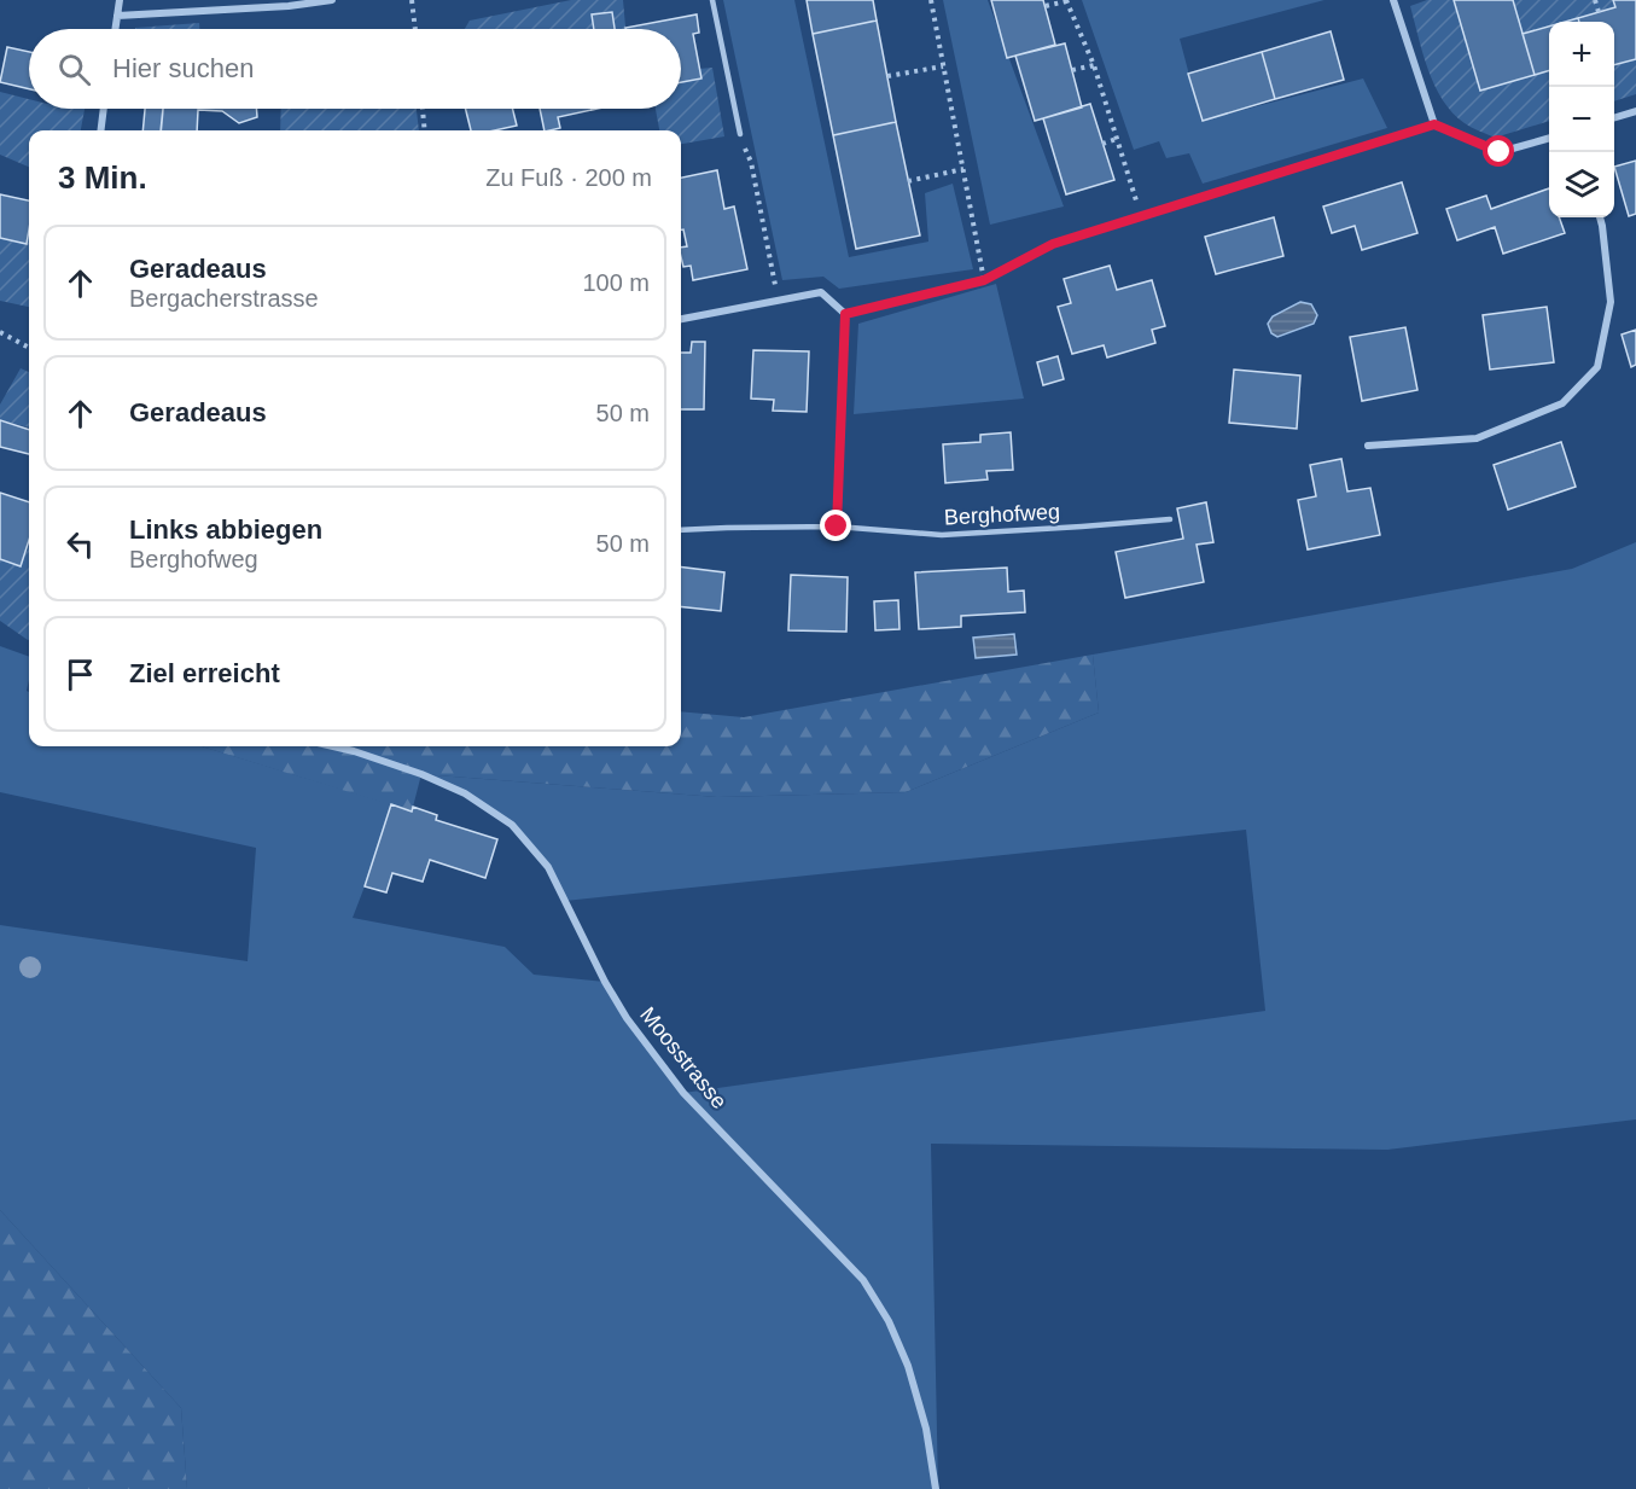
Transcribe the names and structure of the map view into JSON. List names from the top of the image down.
{
  "streets": {
    "street": ["Moosstrasse"],
    "lane": ["Berghofweg"]
  },
  "page": {
    "map_buttons": ["+", "−"],
    "search": "Hier suchen",
    "heading": ["3 Min.", "Zu Fuß · 200 m"],
    "list": [
      ["Geradeaus", "Bergacherstrasse", "100 m"],
      ["Geradeaus", "50 m"],
      ["Links abbiegen", "Berghofweg", "50 m"],
      "Ziel erreicht"
    ]
  }
}
